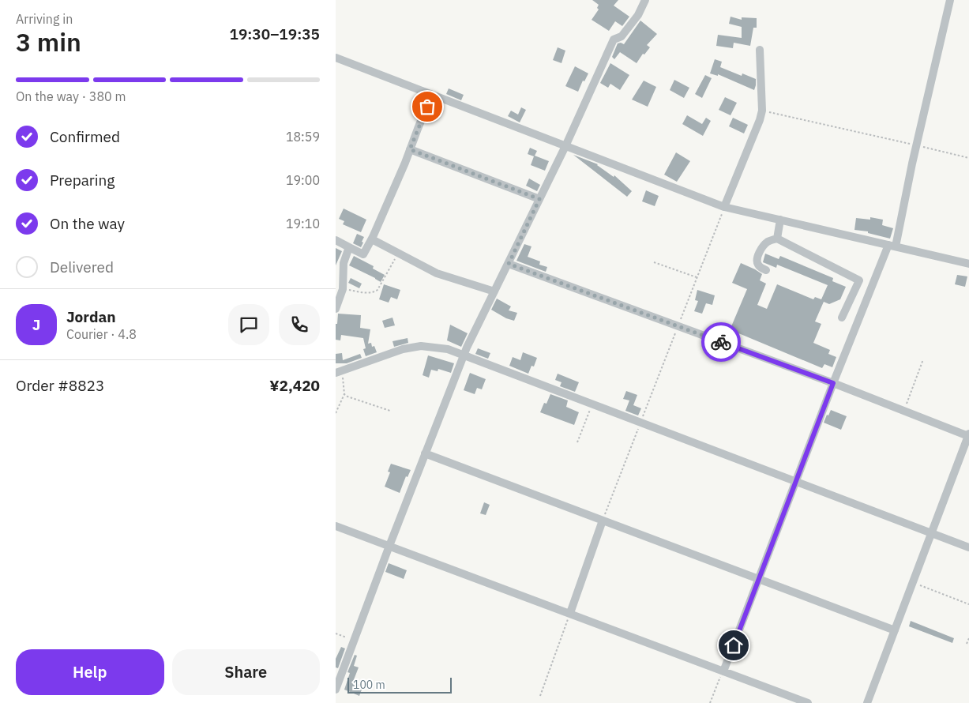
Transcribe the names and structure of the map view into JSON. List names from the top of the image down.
{
  "scale_bar": "100 m",
  "page": {
    "heading": ["3 min", "Arriving in", "19:30–19:35"],
    "panel": [
      "Jordan",
      "Courier · 4.8",
      "Order #8823",
      "¥2,420"
    ],
    "bar": "On the way · 380 m",
    "list": [
      ["Confirmed", "18:59"],
      ["Preparing", "19:00"],
      ["On the way", "19:10"],
      "Delivered"
    ],
    "round": "J",
    "buttons": ["Help", "Share"],
    "scale": "100 m"
  }
}
